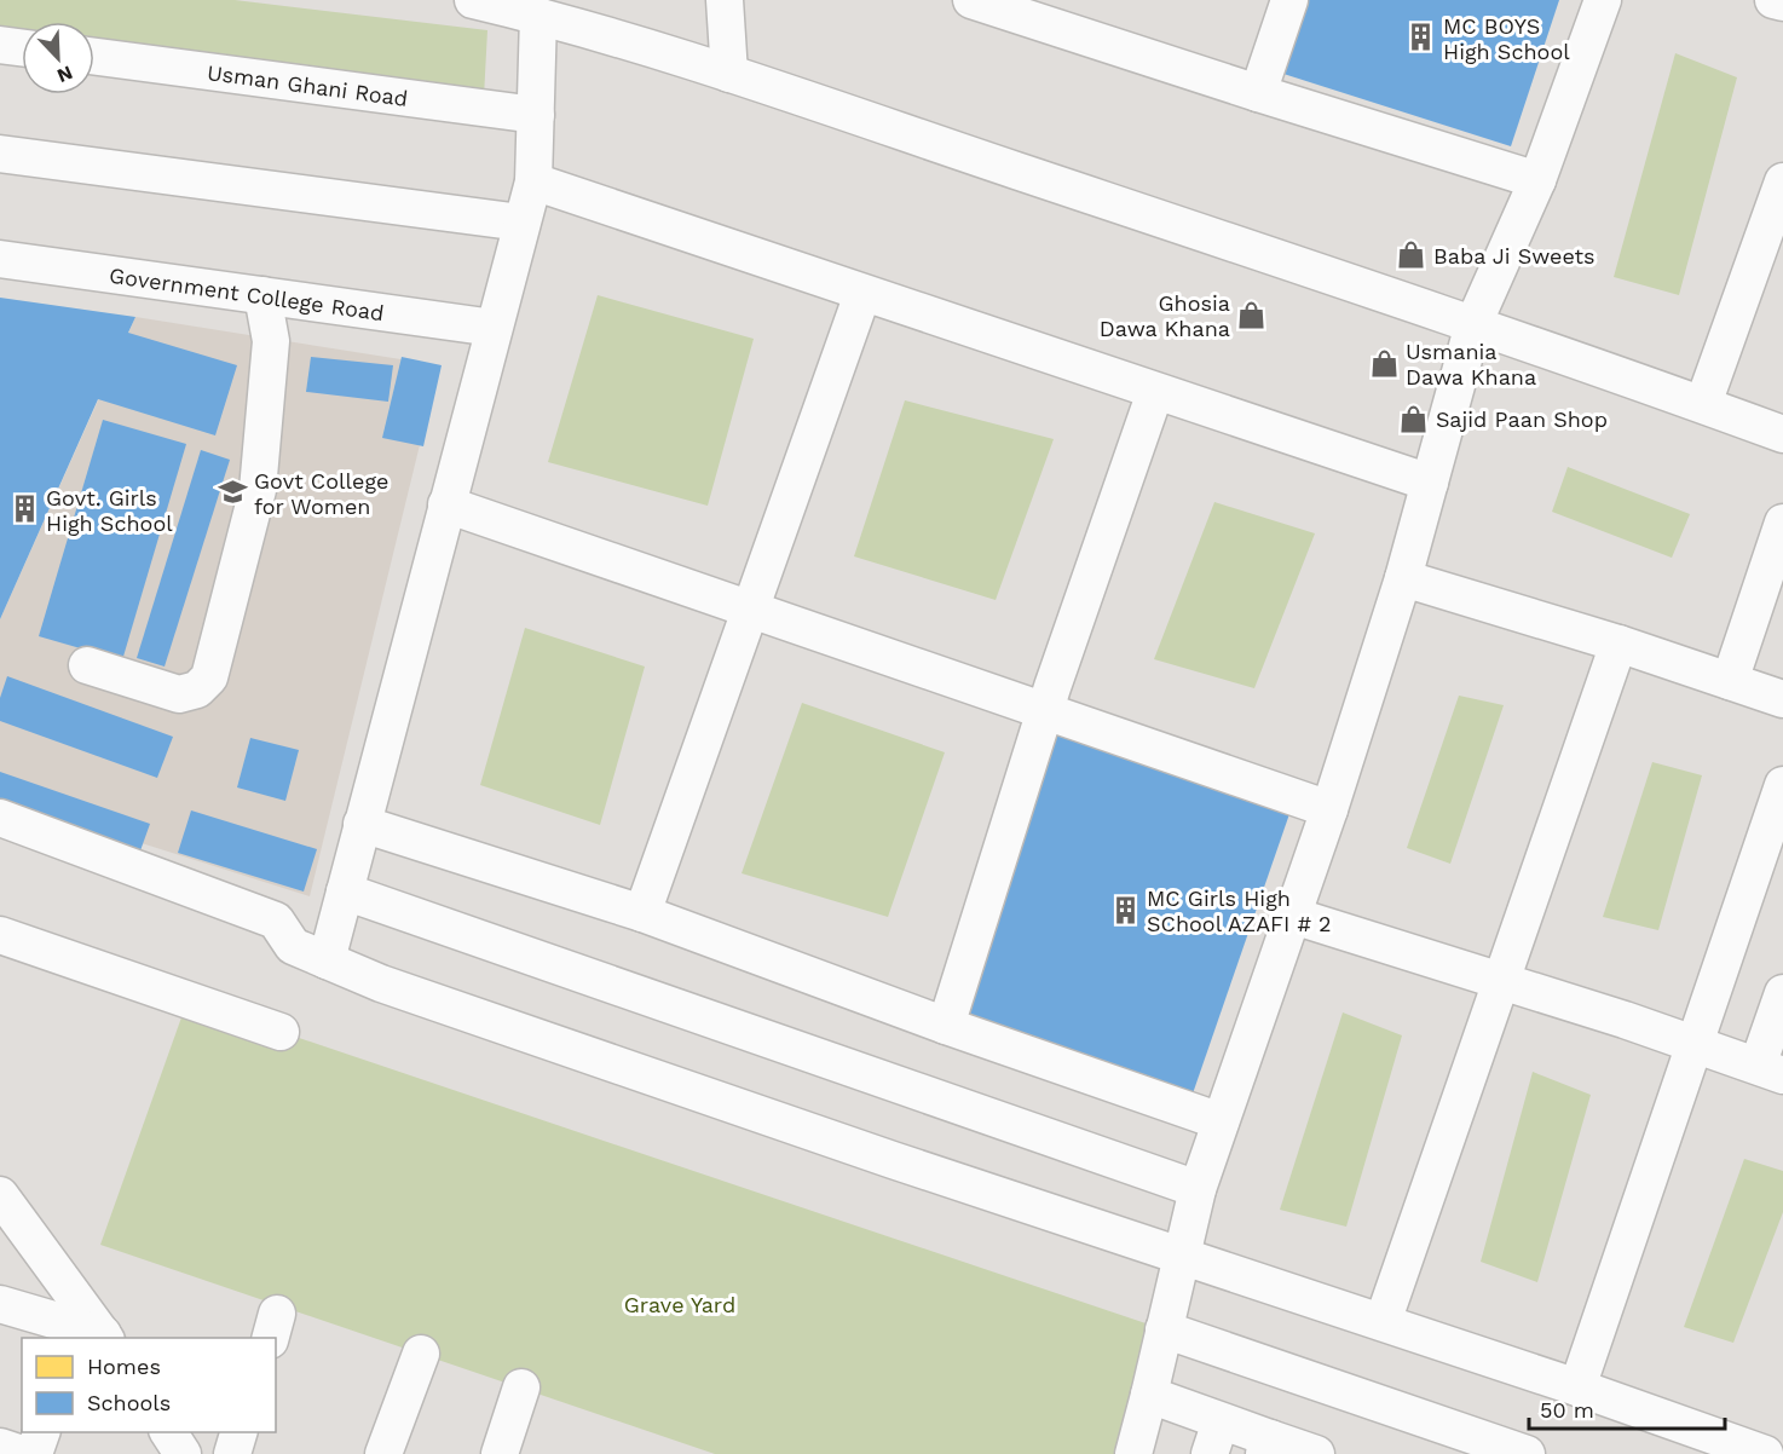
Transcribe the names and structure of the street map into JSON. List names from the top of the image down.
{
  "streets": {
    "street": ["Usman Ghani Road", "Government College Road"]
  },
  "parks": ["Grave Yard"],
  "places": {
    "building": ["MC BOYS High School", "Govt. Girls High School", "MC Girls High SChool AZAFI # 2"],
    "shop": [
      "Baba Ji Sweets",
      "Ghosia Dawa Khana",
      "Usmania Dawa Khana",
      "Sajid Paan Shop"
    ],
    "school or university": ["Govt College for Women"]
  },
  "legend": ["Homes", "Schools"],
  "scale_bar": "50 m",
  "north": "bottom right"
}
